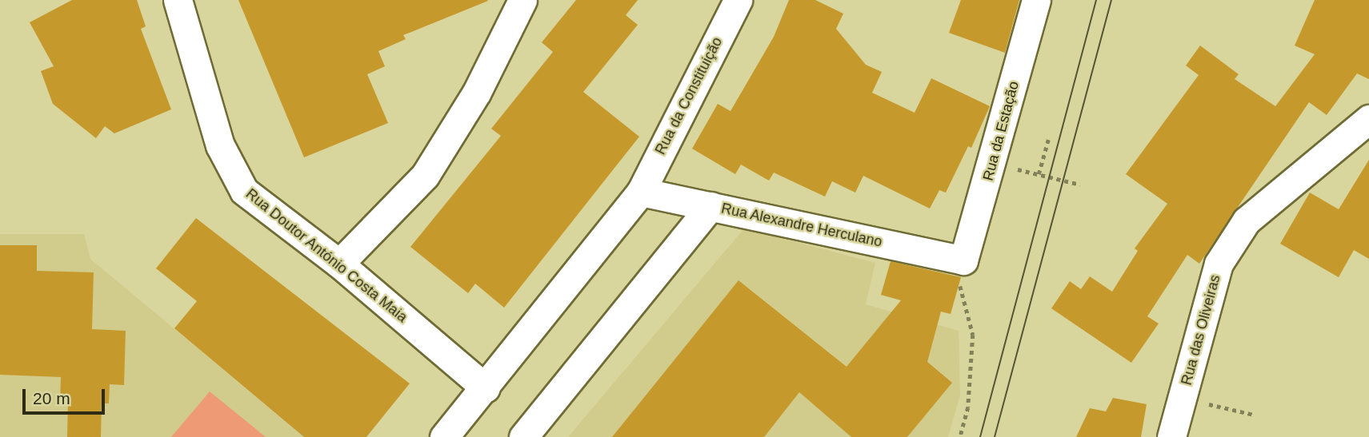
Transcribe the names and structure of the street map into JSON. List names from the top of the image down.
{
  "streets": {
    "street": [
      "Rua da Constituição",
      "Rua da Estação",
      "Rua Alexandre Herculano",
      "Rua Doutor António Costa Maia",
      "Rua das Oliveiras"
    ]
  },
  "crossings": [
    ["Rua da Constituição", "Rua Alexandre Herculano"],
    ["Rua da Constituição", "Rua Doutor António Costa Maia"],
    ["Rua da Estação", "Rua Alexandre Herculano"]
  ],
  "scale_bar": "20 m"
}
